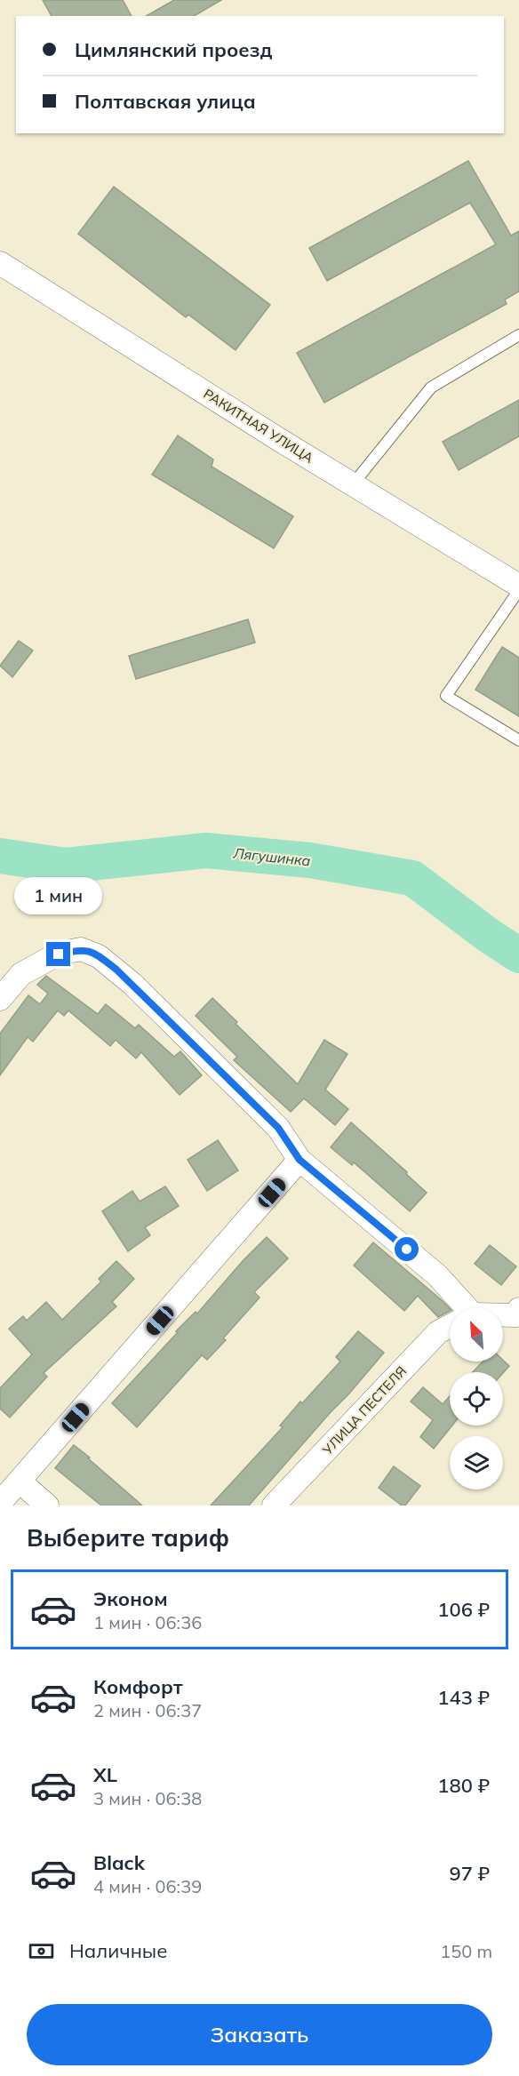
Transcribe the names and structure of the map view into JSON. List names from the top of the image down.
{
  "streets": {
    "street": ["РАКИТНАЯ УЛИЦА", "УЛИЦА ПЕСТЕЛЯ"]
  },
  "water": ["Лягушинка"],
  "north": "top left",
  "page": {
    "banner": ["Цимлянский проезд", "Полтавская улица"],
    "bubble": "1 мин",
    "heading": "Выберите тариф",
    "list": [
      {
        "name": "Эконом",
        "note": "1 мин · 06:36",
        "value": "106 ₽"
      },
      {
        "name": "Комфорт",
        "note": "2 мин · 06:37",
        "value": "143 ₽"
      },
      {
        "name": "XL",
        "note": "3 мин · 06:38",
        "value": "180 ₽"
      },
      {
        "name": "Black",
        "note": "4 мин · 06:39",
        "value": "97 ₽"
      }
    ],
    "pay": ["Наличные", "150 m"],
    "buttons": "Заказать"
  }
}
